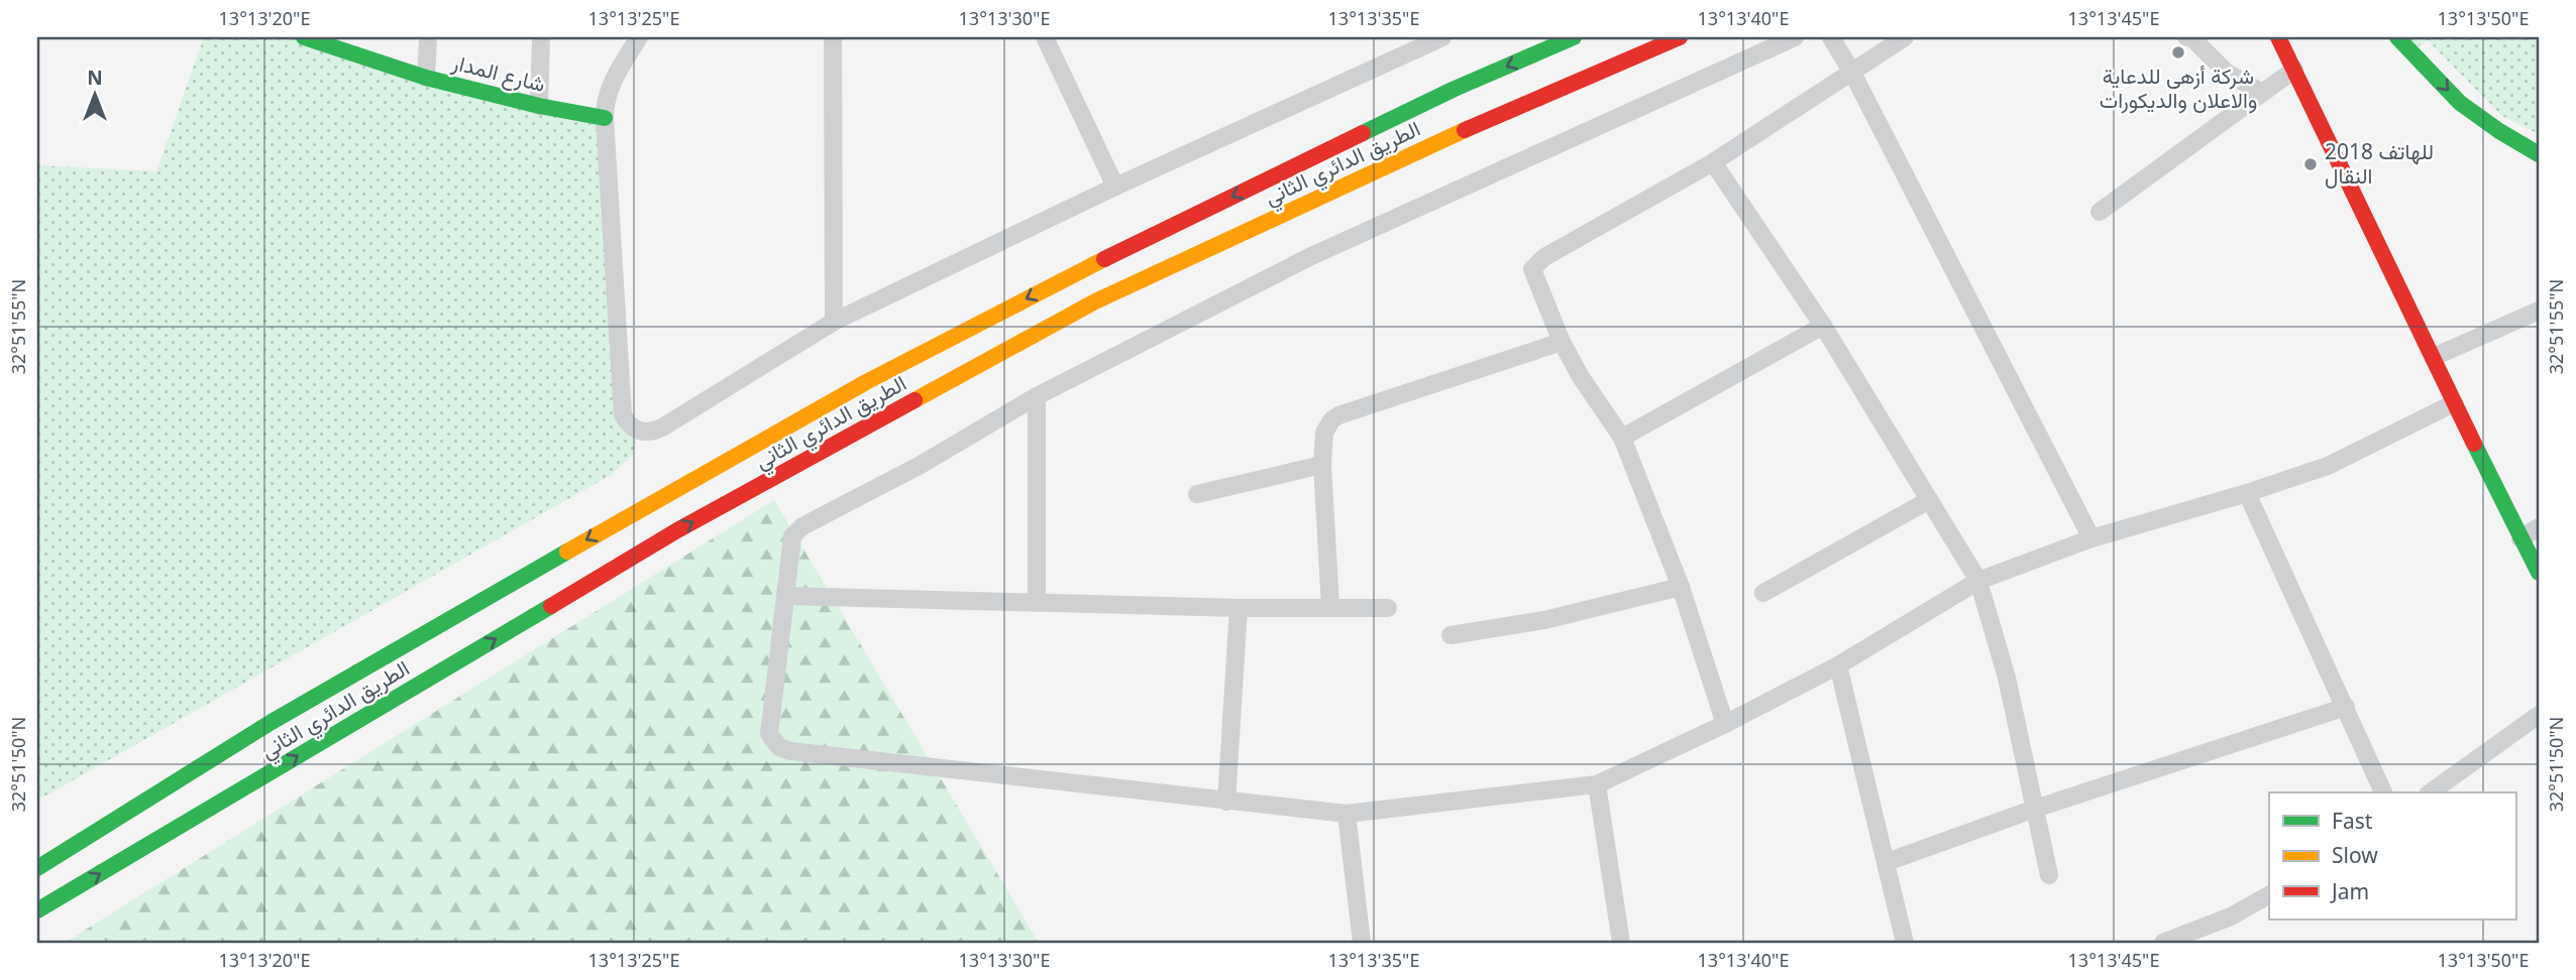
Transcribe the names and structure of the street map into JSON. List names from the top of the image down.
{
  "streets": {
    "main road": ["شارع المدار", "الطريق الدائري الثاني"]
  },
  "places": ["شركة أزهى للدعاية والاعلان والديكورات", "2018 للهاتف النقال"],
  "legend": ["Fast", "Slow", "Jam"],
  "north": "top",
  "coordinates": [
    "13°13'20\"E",
    "13°13'25\"E",
    "13°13'30\"E",
    "13°13'35\"E",
    "13°13'40\"E",
    "13°13'45\"E",
    "13°13'50\"E",
    "32°51'55\"N",
    "32°51'50\"N"
  ]
}
